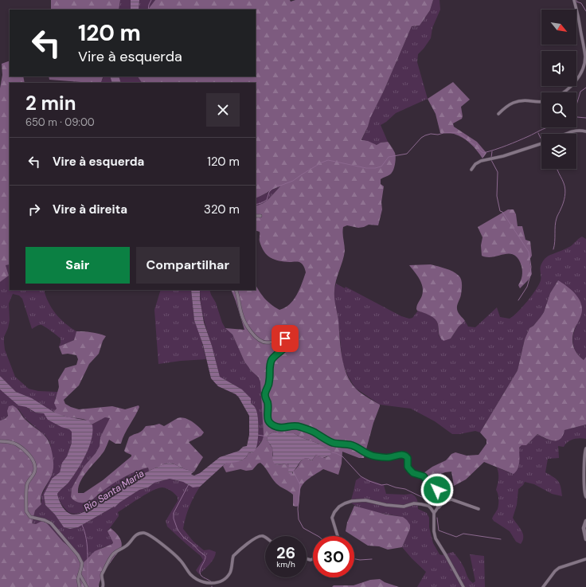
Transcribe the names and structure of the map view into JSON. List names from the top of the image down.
{
  "water": ["Rio Santa Maria"],
  "north": "bottom right",
  "page": {
    "turn": ["120 m", "Vire à esquerda"],
    "heading": ["2 min", "650 m · 09:00"],
    "list": [
      {
        "name": "Vire à esquerda",
        "value": "120 m"
      },
      {
        "name": "Vire à direita",
        "value": "320 m"
      }
    ],
    "buttons": ["Sair", "Compartilhar"],
    "speed": "26 km/h",
    "limit": "30"
  }
}
